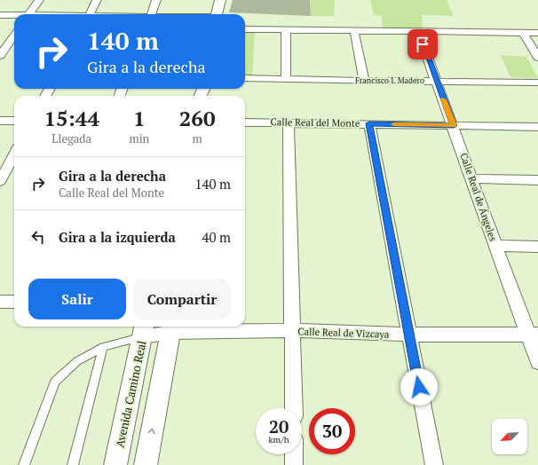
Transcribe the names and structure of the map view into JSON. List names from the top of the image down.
{
  "streets": {
    "street": [
      "Francisco I. Madero",
      "Calle Real del Monte",
      "Calle Real de Ángeles",
      "Calle Real de Vizcaya",
      "Avenida Camino Real"
    ]
  },
  "crossings": [
    ["Francisco I. Madero", "Calle Real de Ángeles"],
    ["Calle Real del Monte", "Calle Real de Ángeles"],
    ["Calle Real de Ángeles", "Calle Real de Vizcaya"],
    ["Calle Real de Vizcaya", "Avenida Camino Real"]
  ],
  "north": "bottom left",
  "page": {
    "turn": ["140 m", "Gira a la derecha"],
    "eta": [
      "15:44",
      "Llegada",
      "1",
      "min",
      "260",
      "m"
    ],
    "list": [
      {
        "name": "Gira a la derecha",
        "note": "Calle Real del Monte",
        "value": "140 m"
      },
      {
        "name": "Gira a la izquierda",
        "value": "40 m"
      }
    ],
    "buttons": ["Salir", "Compartir"],
    "speed": "20 km/h",
    "limit": "30"
  }
}
